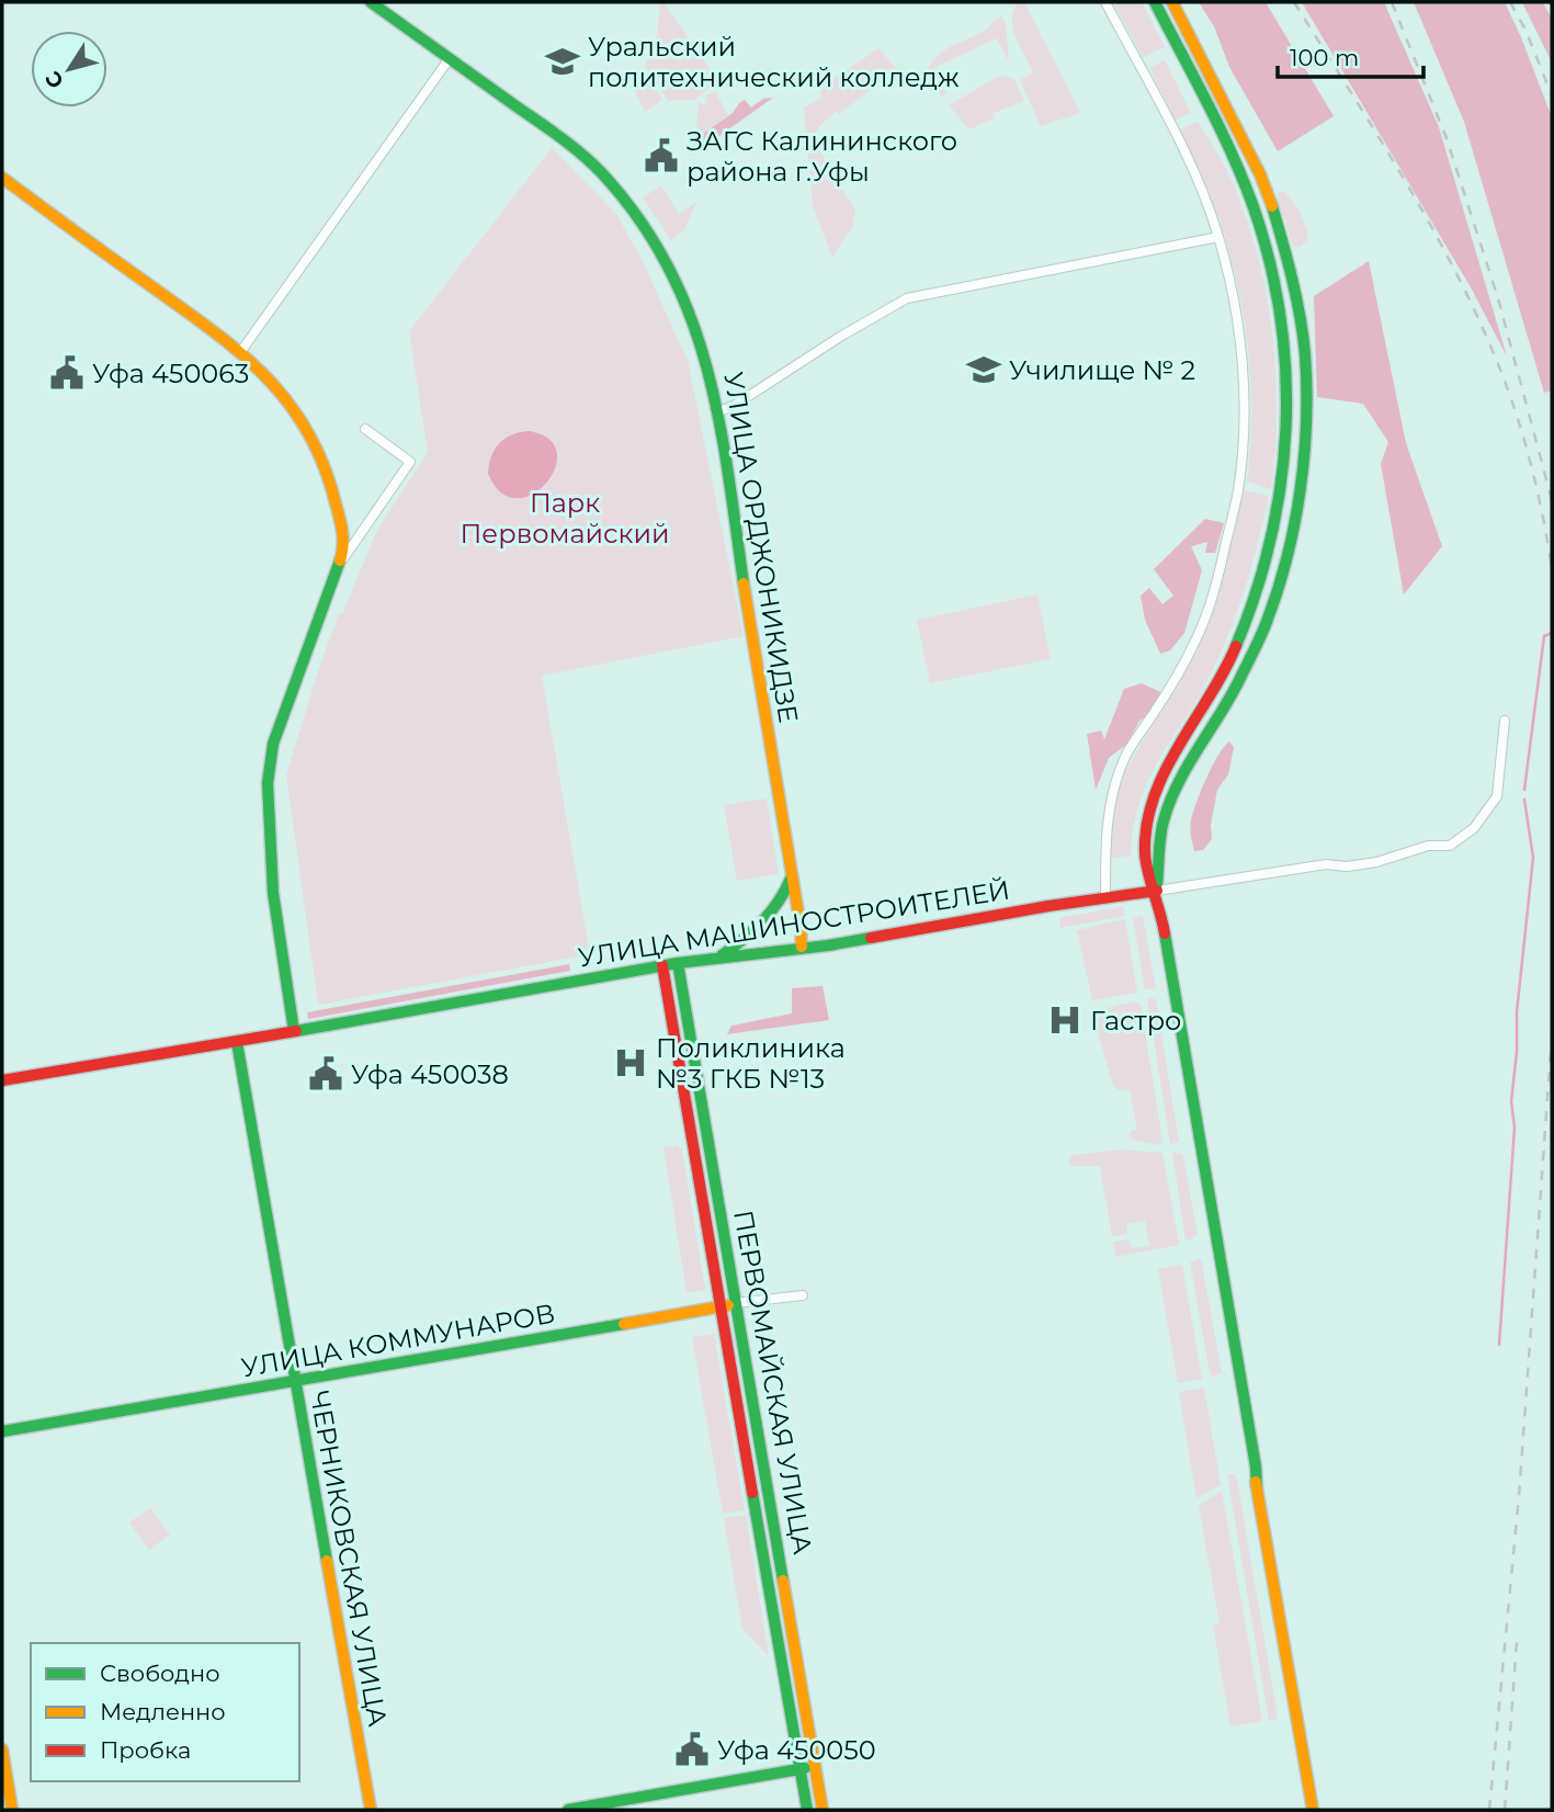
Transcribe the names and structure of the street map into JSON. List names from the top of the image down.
{
  "streets": {
    "main road": [
      "УЛИЦА ОРДЖОНИКИДЗЕ",
      "УЛИЦА МАШИНОСТРОИТЕЛЕЙ",
      "УЛИЦА КОММУНАРОВ",
      "ПЕРВОМАЙСКАЯ УЛИЦА",
      "ЧЕРНИКОВСКАЯ УЛИЦА"
    ]
  },
  "crossings": [
    ["УЛИЦА ОРДЖОНИКИДЗЕ", "УЛИЦА МАШИНОСТРОИТЕЛЕЙ"],
    ["УЛИЦА МАШИНОСТРОИТЕЛЕЙ", "ПЕРВОМАЙСКАЯ УЛИЦА"],
    ["УЛИЦА МАШИНОСТРОИТЕЛЕЙ", "ЧЕРНИКОВСКАЯ УЛИЦА"],
    ["УЛИЦА КОММУНАРОВ", "ПЕРВОМАЙСКАЯ УЛИЦА"],
    ["УЛИЦА КОММУНАРОВ", "ЧЕРНИКОВСКАЯ УЛИЦА"]
  ],
  "parks": ["Парк Первомайский"],
  "places": {
    "school or university": ["Уральский политехнический колледж", "Училище № 2"],
    "public building": [
      "ЗАГС Калининского района г.Уфы",
      "Уфа 450063",
      "Уфа 450038",
      "Уфа 450050"
    ],
    "hospital": ["Гастро", "Поликлиника №3 ГКБ №13"]
  },
  "legend": ["Свободно", "Медленно", "Пробка"],
  "scale_bar": "100 m",
  "north": "bottom left"
}
